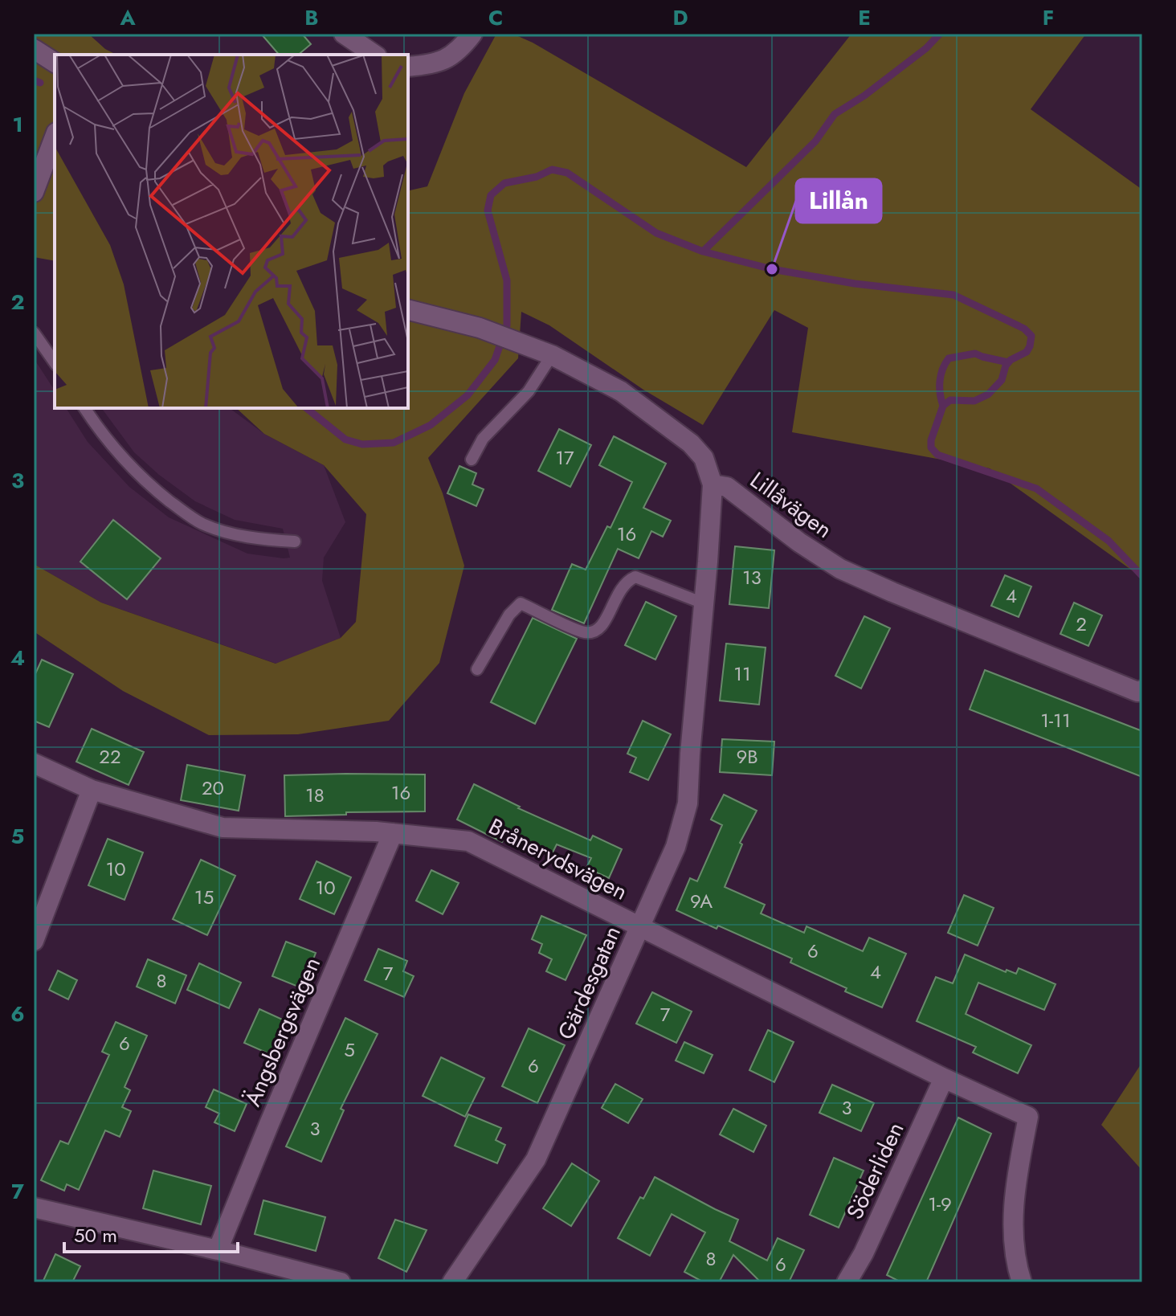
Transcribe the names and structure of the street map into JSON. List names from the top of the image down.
{
  "streets": {
    "street": [
      "Lillåvägen",
      "Brånerydsvägen",
      "Gärdesgatan",
      "Ängsbergsvägen",
      "Söderliden"
    ]
  },
  "crossings": [
    ["Lillåvägen", "Gärdesgatan"],
    ["Brånerydsvägen", "Gärdesgatan"],
    ["Brånerydsvägen", "Ängsbergsvägen"],
    ["Brånerydsvägen", "Söderliden"]
  ],
  "places": ["Lillån"],
  "house_numbers": [
    "17",
    "16",
    "13",
    "4",
    "2",
    "11",
    "1-11",
    "22",
    "9B",
    "20",
    "16",
    "18",
    "10",
    "10",
    "15",
    "9A",
    "6",
    "4",
    "7",
    "8",
    "7",
    "6",
    "5",
    "6",
    "3",
    "3",
    "1-9",
    "8",
    "6"
  ],
  "scale_bar": "50 m",
  "grid": {
    "columns": [
      "A",
      "B",
      "C",
      "D",
      "E",
      "F"
    ],
    "rows": [
      "1",
      "2",
      "3",
      "4",
      "5",
      "6",
      "7"
    ]
  }
}
